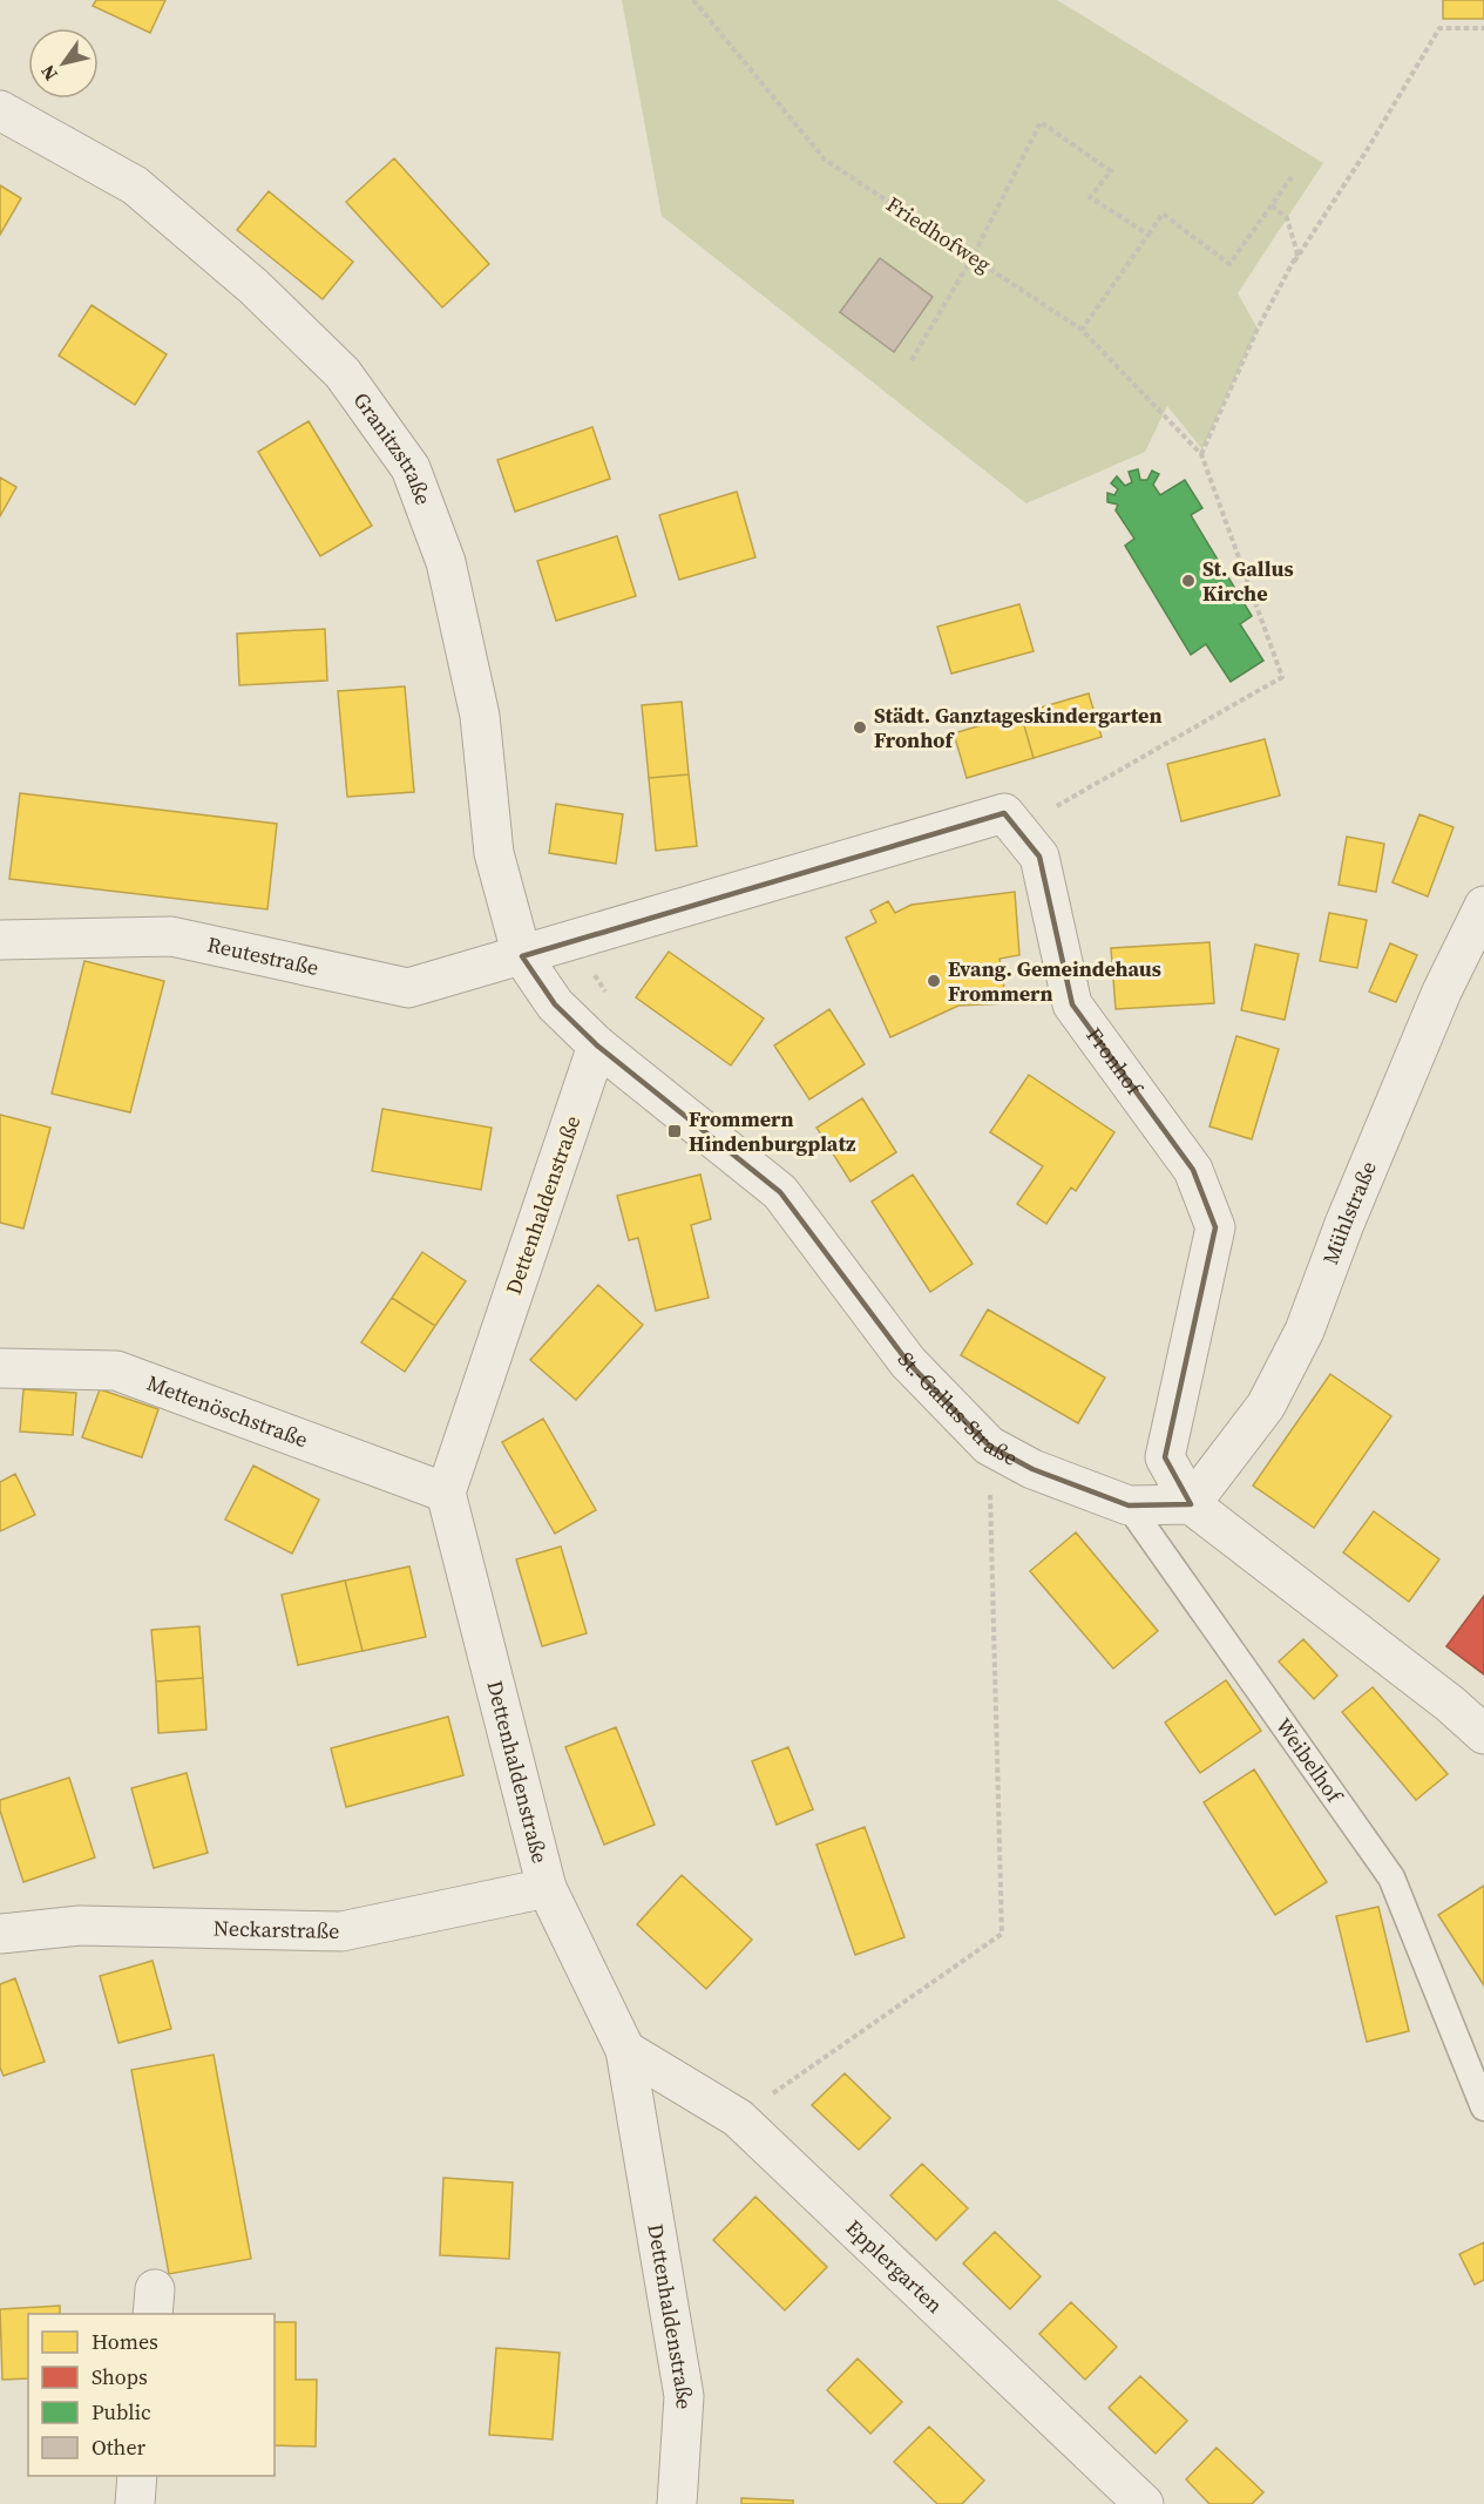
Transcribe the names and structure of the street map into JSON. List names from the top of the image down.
{
  "streets": {
    "street": [
      "Granitzstraße",
      "Reutestraße",
      "Fronhof",
      "Dettenhaldenstraße",
      "Mühlstraße",
      "St.-Gallus-Straße",
      "Mettenöschstraße",
      "Neckarstraße",
      "Epplergarten"
    ],
    "lane": ["Weibelhof"],
    "path": ["Friedhofweg"]
  },
  "crossings": [
    ["Granitzstraße", "Reutestraße"],
    ["Granitzstraße", "Fronhof"],
    ["Granitzstraße", "St.-Gallus-Straße"],
    ["Reutestraße", "Fronhof"],
    ["Reutestraße", "St.-Gallus-Straße"],
    ["Fronhof", "Mühlstraße"],
    ["Fronhof", "St.-Gallus-Straße"],
    ["Dettenhaldenstraße", "St.-Gallus-Straße"],
    ["Dettenhaldenstraße", "Mettenöschstraße"],
    ["Dettenhaldenstraße", "Neckarstraße"],
    ["Dettenhaldenstraße", "Epplergarten"],
    ["Mühlstraße", "St.-Gallus-Straße"],
    ["St.-Gallus-Straße", "Weibelhof"]
  ],
  "places": {
    "other": ["St. Gallus Kirche", "Städt. Ganztageskindergarten Fronhof", "Evang. Gemeindehaus Frommern"],
    "transit": ["Frommern Hindenburgplatz"]
  },
  "legend": [
    "Homes",
    "Shops",
    "Public",
    "Other"
  ],
  "north": "bottom left"
}
